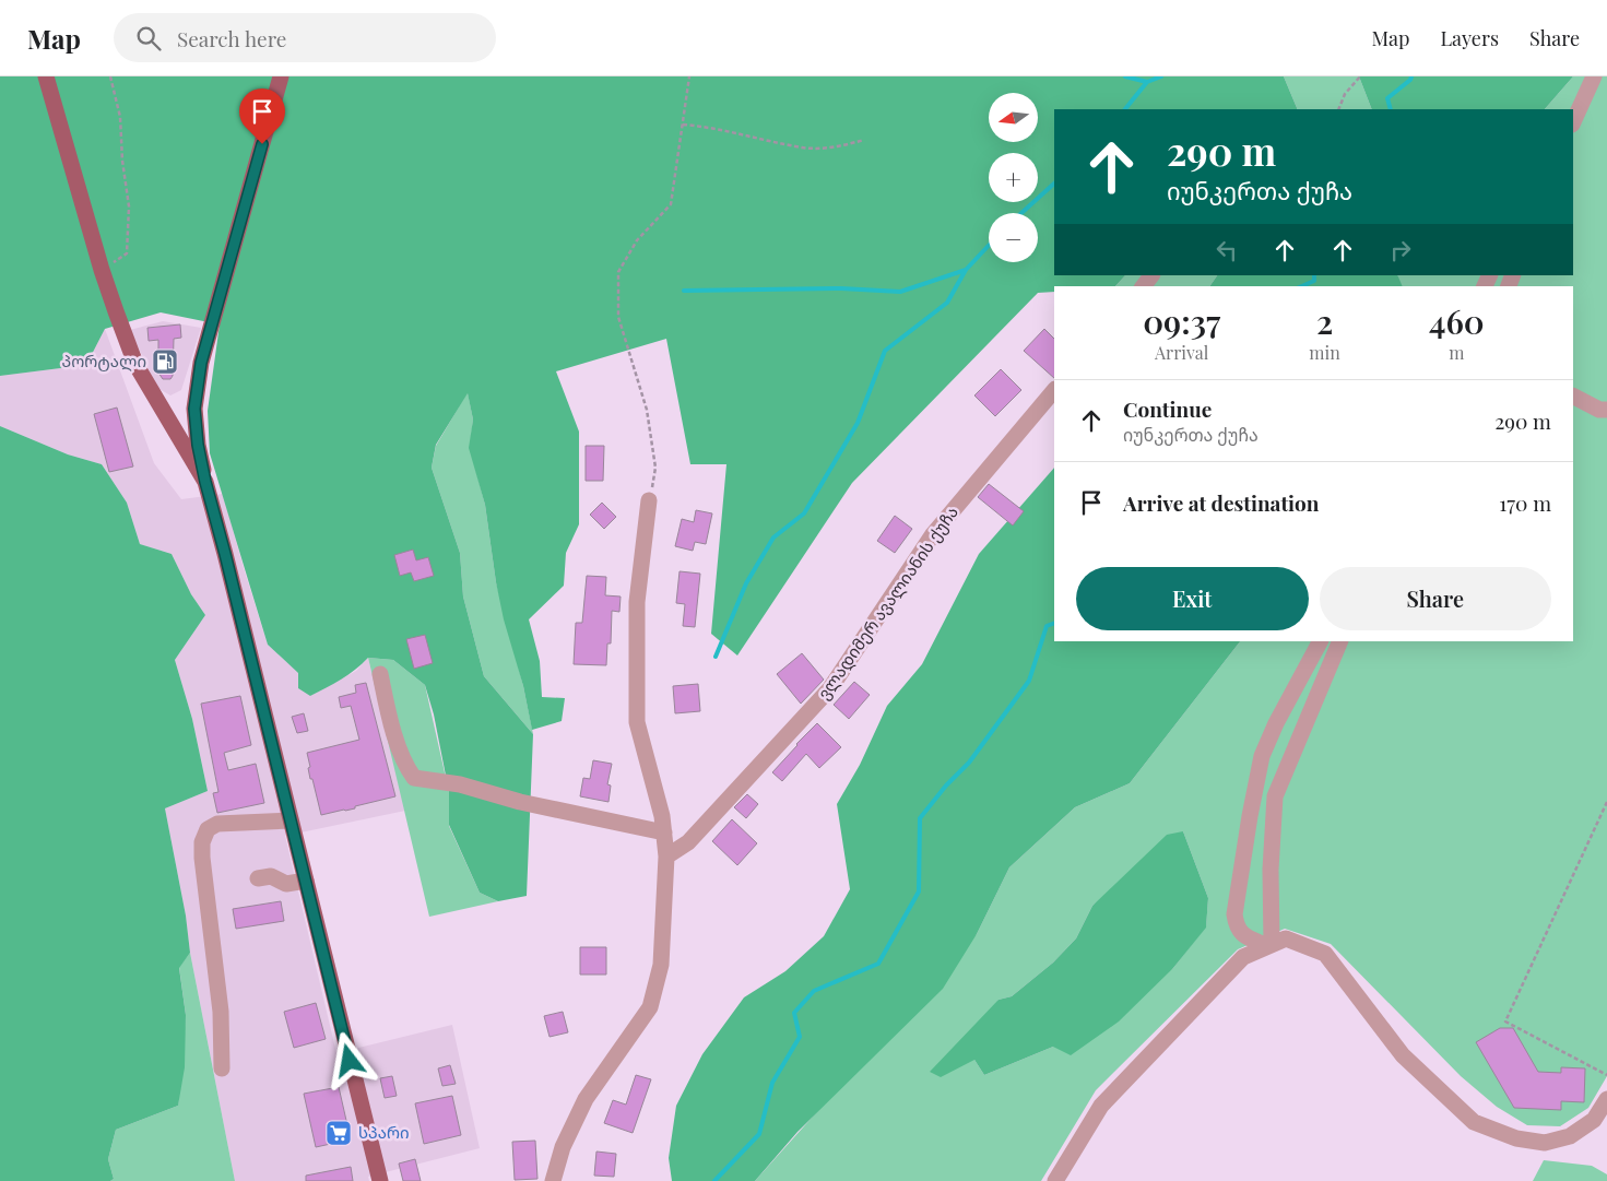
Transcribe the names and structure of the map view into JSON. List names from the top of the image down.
{
  "streets": {
    "street": ["ვლადიმერ ავალიანის ქუჩა"]
  },
  "places": {
    "fuel station": ["პორტალი"],
    "supermarket": ["სპარი"]
  },
  "north": "left",
  "page": {
    "header": "Map",
    "search": "Search here",
    "nav": ["Map", "Layers", "Share"],
    "map_buttons": ["+", "−"],
    "turn": ["290 m", "იუნკერთა ქუჩა"],
    "eta": [
      "09:37",
      "Arrival",
      "2",
      "min",
      "460",
      "m"
    ],
    "list": [
      {
        "name": "Continue",
        "note": "იუნკერთა ქუჩა",
        "value": "290 m"
      },
      {
        "name": "Arrive at destination",
        "value": "170 m"
      }
    ],
    "buttons": ["Exit", "Share"]
  }
}
